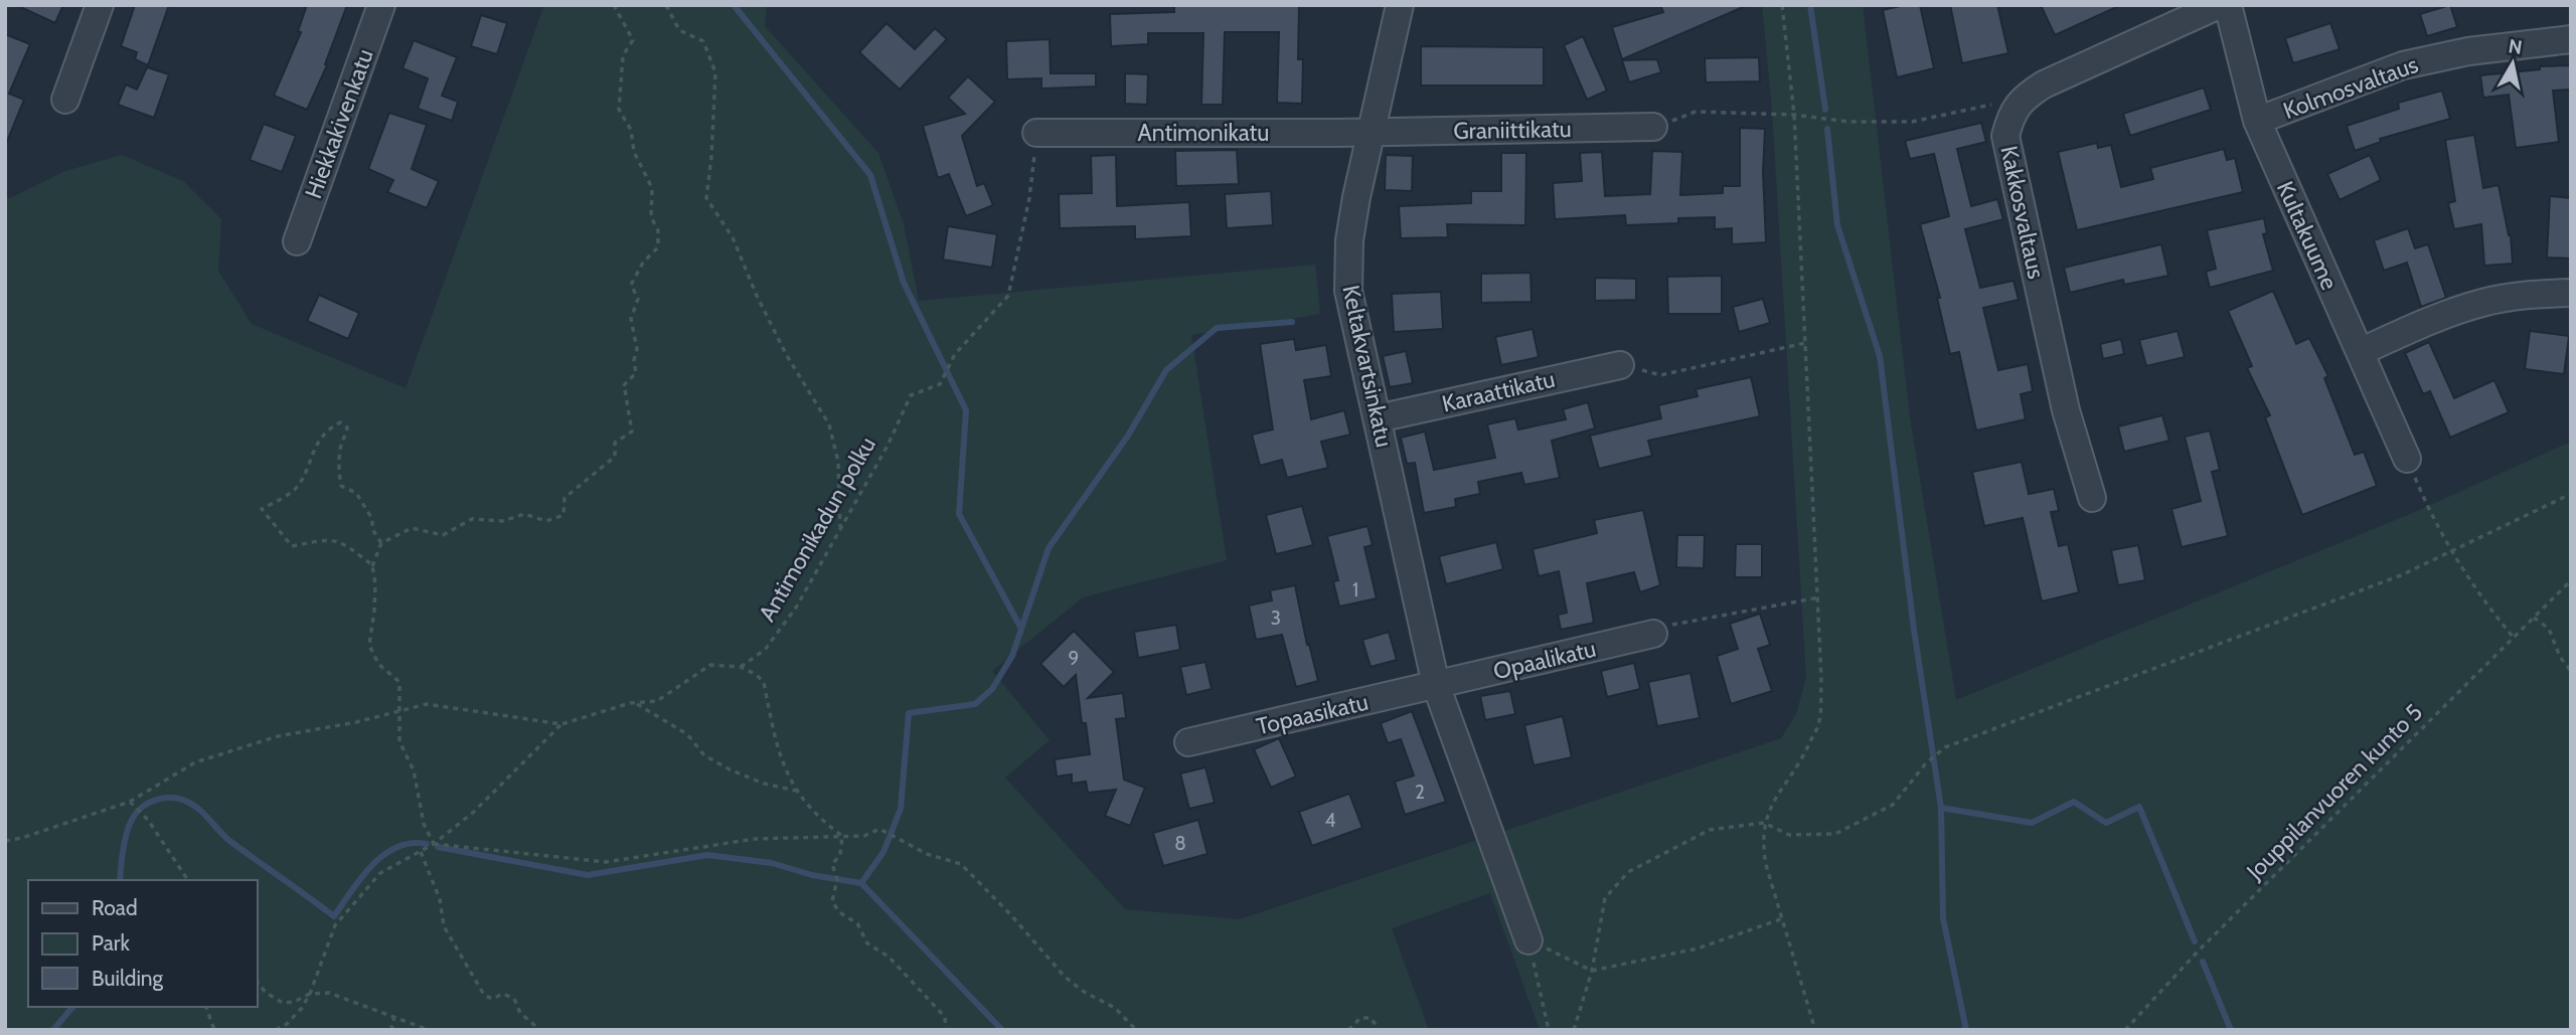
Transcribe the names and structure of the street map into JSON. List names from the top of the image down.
{
  "streets": {
    "street": [
      "Kolmosvaltaus",
      "Hiekkakivenkatu",
      "Graniittikatu",
      "Antimonikatu",
      "Kakkosvaltaus",
      "Kultakuume",
      "Keltakvartsinkatu",
      "Karaattikatu",
      "Opaalikatu",
      "Topaasikatu"
    ],
    "path": ["Antimonikadun polku", "Jouppilanvuoren kunto 5"]
  },
  "crossings": [
    ["Kolmosvaltaus", "Kultakuume"],
    ["Graniittikatu", "Antimonikatu"],
    ["Graniittikatu", "Keltakvartsinkatu"],
    ["Antimonikatu", "Keltakvartsinkatu"],
    ["Antimonikatu", "Antimonikadun polku"],
    ["Keltakvartsinkatu", "Karaattikatu"],
    ["Keltakvartsinkatu", "Opaalikatu"],
    ["Keltakvartsinkatu", "Topaasikatu"],
    ["Opaalikatu", "Topaasikatu"]
  ],
  "house_numbers": [
    "1",
    "3",
    "9",
    "2",
    "4",
    "8"
  ],
  "legend": ["Road", "Park", "Building"],
  "north": "top"
}
